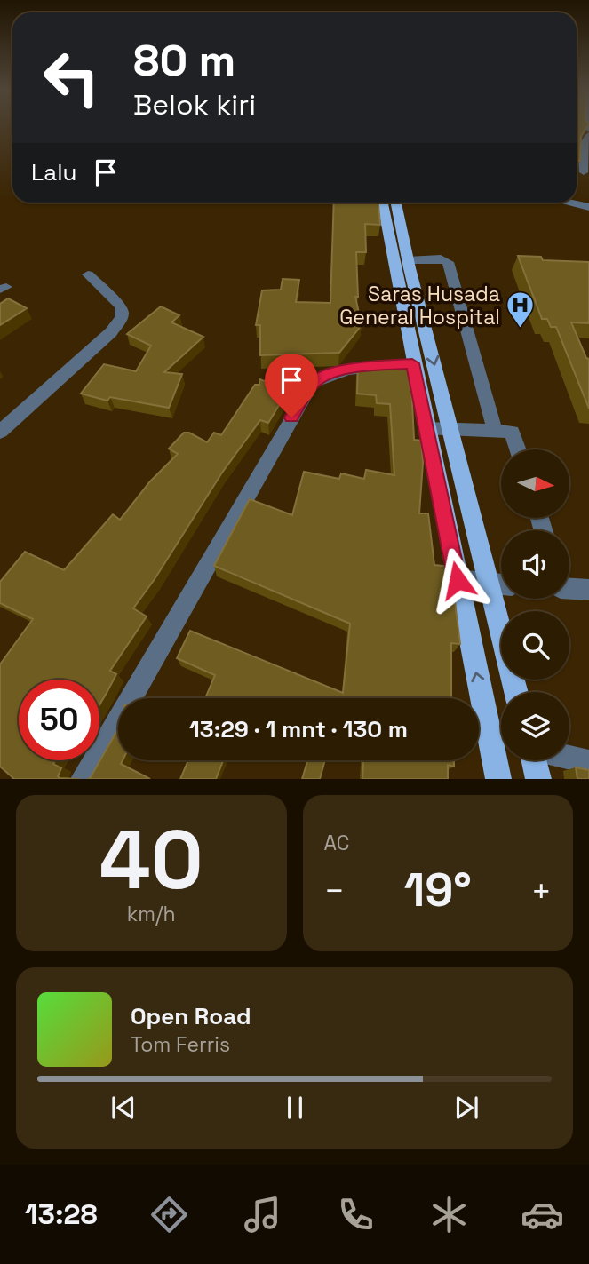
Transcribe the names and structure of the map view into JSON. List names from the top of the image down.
{
  "places": {
    "hospital": ["Saras Husada General Hospital"]
  },
  "north": "right",
  "page": {
    "turn": ["80 m", "Belok kiri"],
    "then": "Lalu",
    "limit": "50",
    "trip": "13:29 · 1 mnt · 130 m",
    "tile": [
      ["40", "km/h"],
      "AC"
    ],
    "heat": ["−", "19°", "+"],
    "song": ["Open Road", "Tom Ferris"],
    "tabs": "13:28"
  }
}
